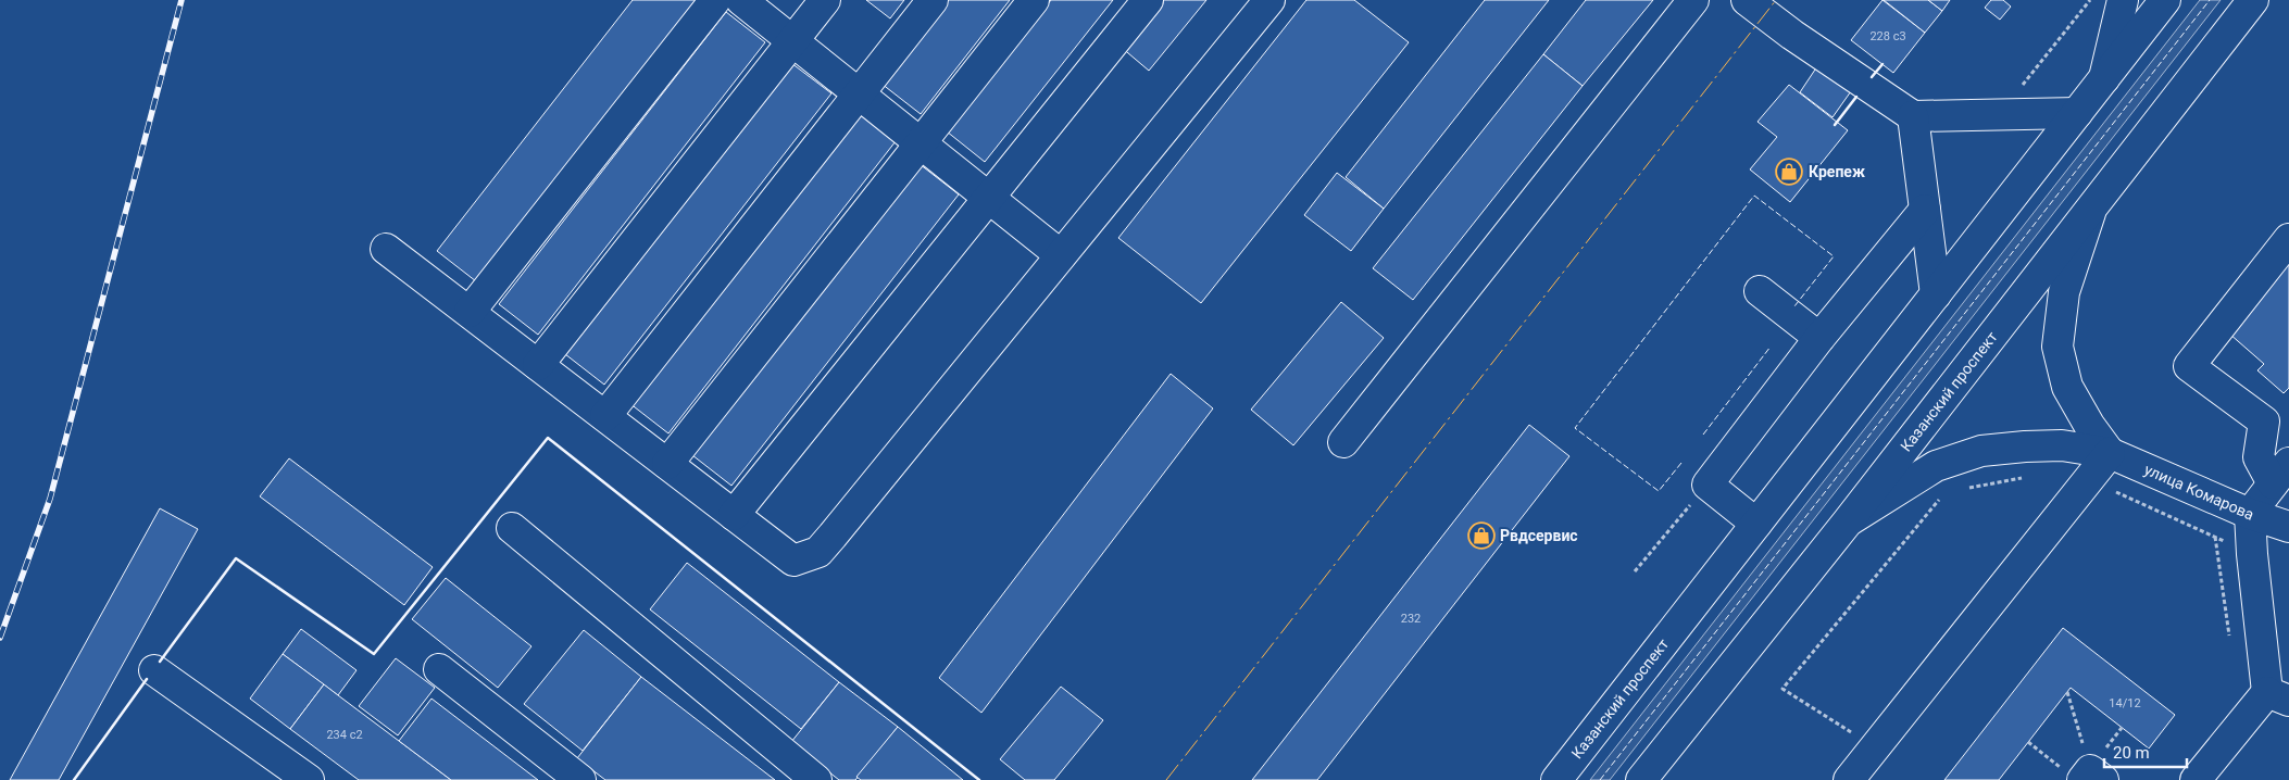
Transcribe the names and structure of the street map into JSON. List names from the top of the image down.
{
  "streets": {
    "main road": ["Казанский проспект", "улица Комарова"]
  },
  "crossings": [
    ["Казанский проспект", "улица Комарова"]
  ],
  "places": {
    "shop": ["Крепеж", "Рвдсервис"]
  },
  "house_numbers": [
    "228 с3",
    "232",
    "14/12",
    "234 с2"
  ],
  "scale_bar": "20 m"
}
